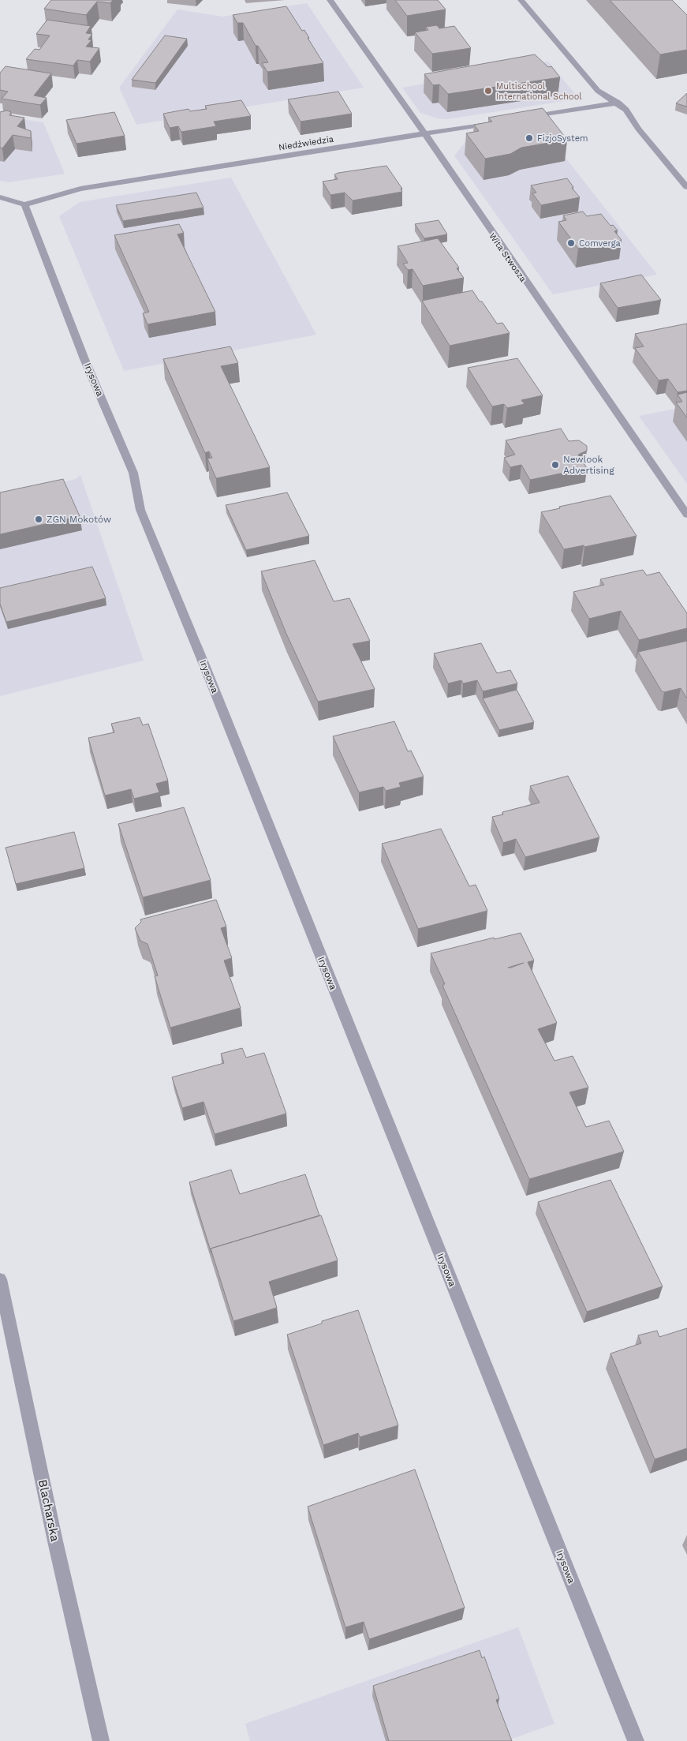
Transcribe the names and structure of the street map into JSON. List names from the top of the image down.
{
  "streets": {
    "street": [
      "Niedźwiedzia",
      "Wita Stwosza",
      "Irysowa",
      "Blacharska"
    ]
  },
  "crossings": [
    ["Niedźwiedzia", "Wita Stwosza"],
    ["Niedźwiedzia", "Irysowa"]
  ],
  "places": [
    "Multischool International School",
    "FizjoSystem",
    "Comverga",
    "Newlook Advertising",
    "ZGN Mokotów"
  ]
}
